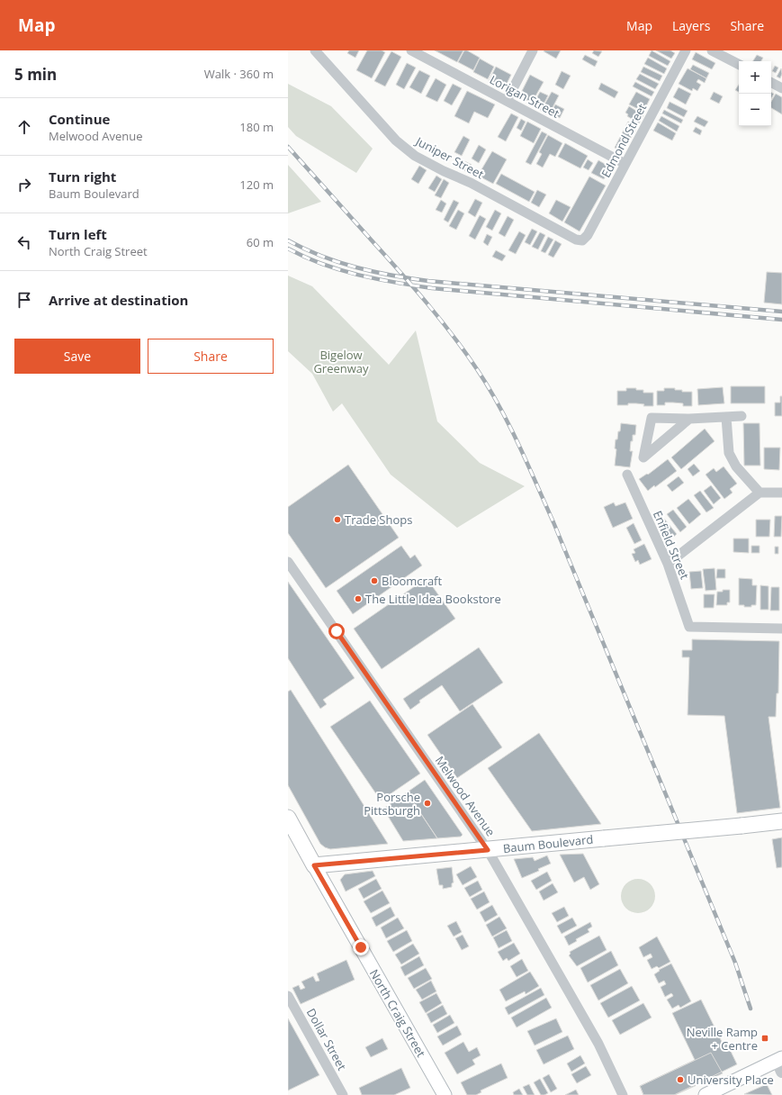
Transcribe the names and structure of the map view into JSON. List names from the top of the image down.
{
  "streets": {
    "main road": ["Baum Boulevard", "North Craig Street"],
    "street": [
      "Lorigan Street",
      "Edmond Street",
      "Juniper Street",
      "Enfield Street",
      "Melwood Avenue",
      "Dollar Street"
    ]
  },
  "crossings": [
    ["Lorigan Street", "Edmond Street"],
    ["Edmond Street", "Juniper Street"],
    ["Melwood Avenue", "Baum Boulevard"],
    ["Baum Boulevard", "North Craig Street"]
  ],
  "parks": ["Bigelow Greenway"],
  "places": {
    "other": [
      "Trade Shops",
      "Bloomcraft",
      "The Little Idea Bookstore",
      "Porsche Pittsburgh",
      "University Place"
    ],
    "transit": ["Neville Ramp + Centre"]
  },
  "page": {
    "header": "Map",
    "nav": ["Map", "Layers", "Share"],
    "heading": ["5 min", "Walk · 360 m"],
    "map_buttons": ["+", "−"],
    "list": [
      ["Continue", "Melwood Avenue", "180 m"],
      ["Turn right", "Baum Boulevard", "120 m"],
      ["Turn left", "North Craig Street", "60 m"],
      "Arrive at destination"
    ],
    "buttons": ["Save", "Share"]
  }
}
